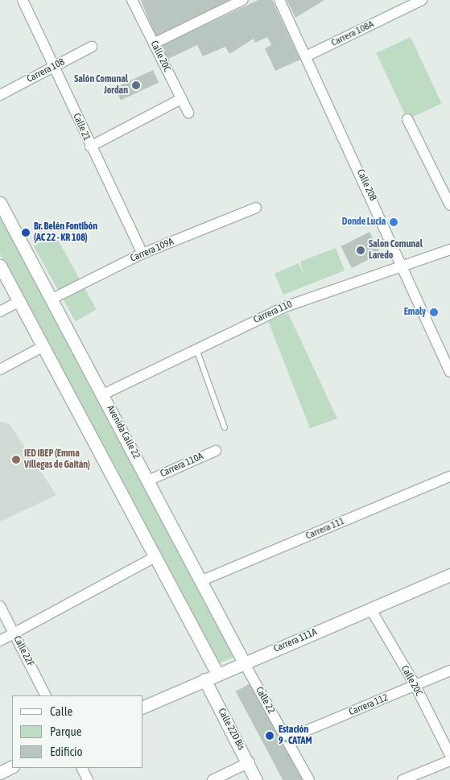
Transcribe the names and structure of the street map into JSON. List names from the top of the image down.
{
  "streets": {
    "street": [
      "Carrera 108A",
      "Calle 20C",
      "Carrera 108",
      "Calle 21",
      "Calle 20B",
      "Carrera 109A",
      "Carrera 110",
      "Avenida Calle 22",
      "Carrera 110A",
      "Carrera 111",
      "Carrera 111A",
      "Calle 22F",
      "Calle 22",
      "Carrera 112",
      "Calle 22D Bis"
    ]
  },
  "crossings": [
    ["Carrera 108A", "Calle 20B"],
    ["Calle 20C", "Carrera 111A"],
    ["Calle 20C", "Carrera 112"],
    ["Carrera 108", "Calle 21"],
    ["Calle 21", "Carrera 109A"],
    ["Calle 20B", "Carrera 110"],
    ["Carrera 109A", "Avenida Calle 22"],
    ["Carrera 110", "Avenida Calle 22"],
    ["Avenida Calle 22", "Carrera 110A"],
    ["Avenida Calle 22", "Carrera 111"],
    ["Avenida Calle 22", "Carrera 111A"],
    ["Avenida Calle 22", "Calle 22"],
    ["Carrera 111A", "Calle 22"],
    ["Carrera 111A", "Calle 22D Bis"],
    ["Calle 22", "Carrera 112"]
  ],
  "places": [
    "Salón Comunal Jordan",
    "Donde Lucia",
    "Br. Belén Fontibón (AC 22 - KR 108)",
    "Salon Comunal Laredo",
    "Emaly",
    "IED IBEP (Emma Villegas de Gaitán)",
    "Estación 9 - CATAM"
  ],
  "legend": ["Calle", "Parque", "Edificio"]
}
